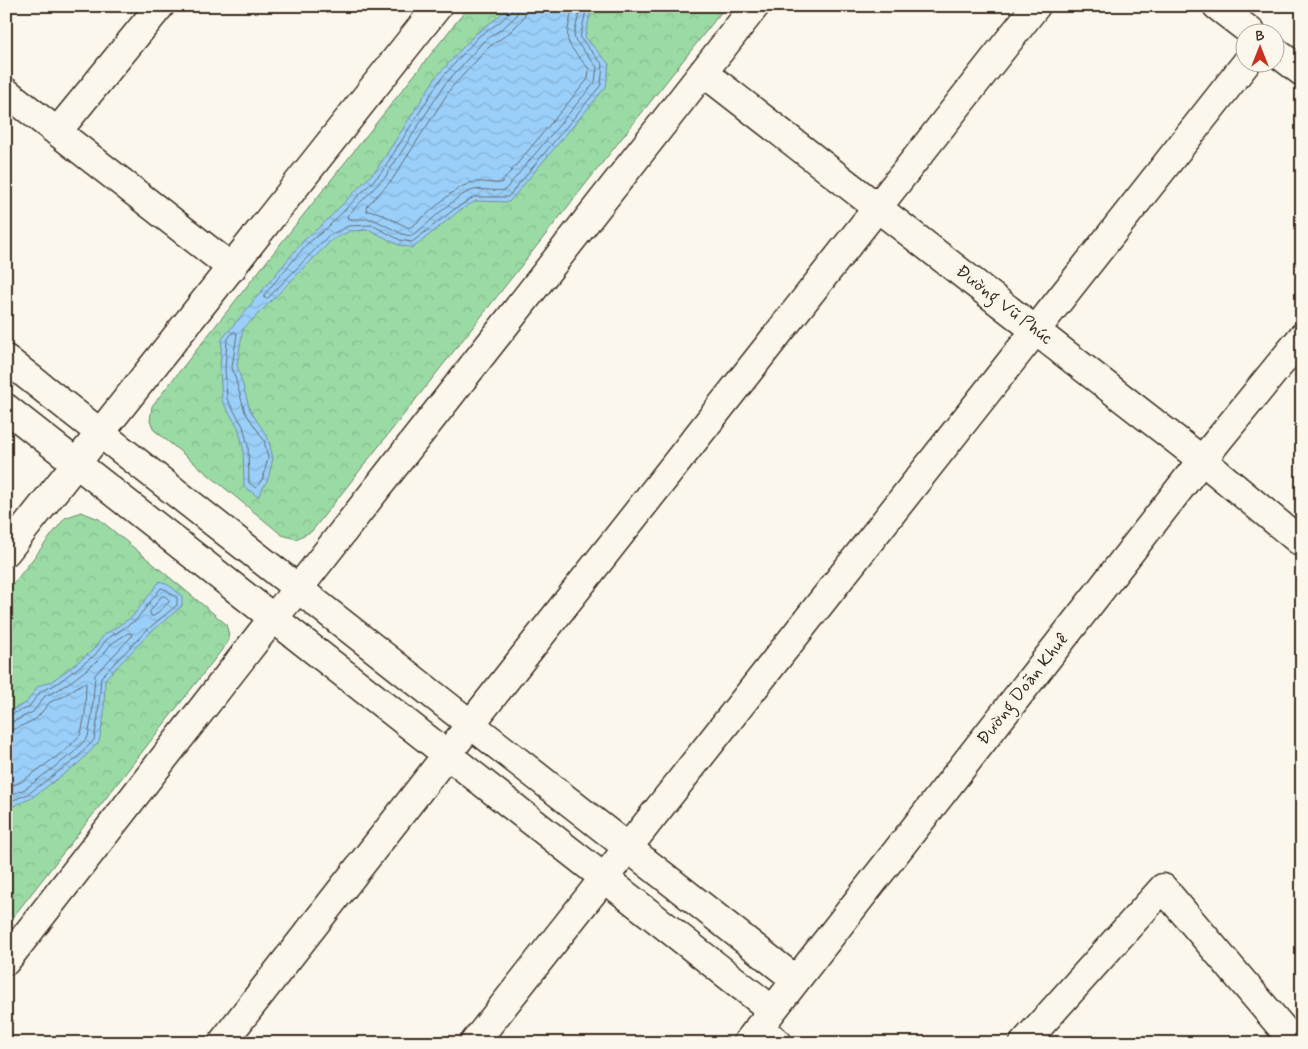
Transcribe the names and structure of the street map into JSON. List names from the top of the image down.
{
  "streets": {
    "street": ["Đường Vũ Phúc", "Đường Doãn Khuê"]
  },
  "crossings": [
    ["Đường Vũ Phúc", "Đường Doãn Khuê"]
  ],
  "north": "top"
}
